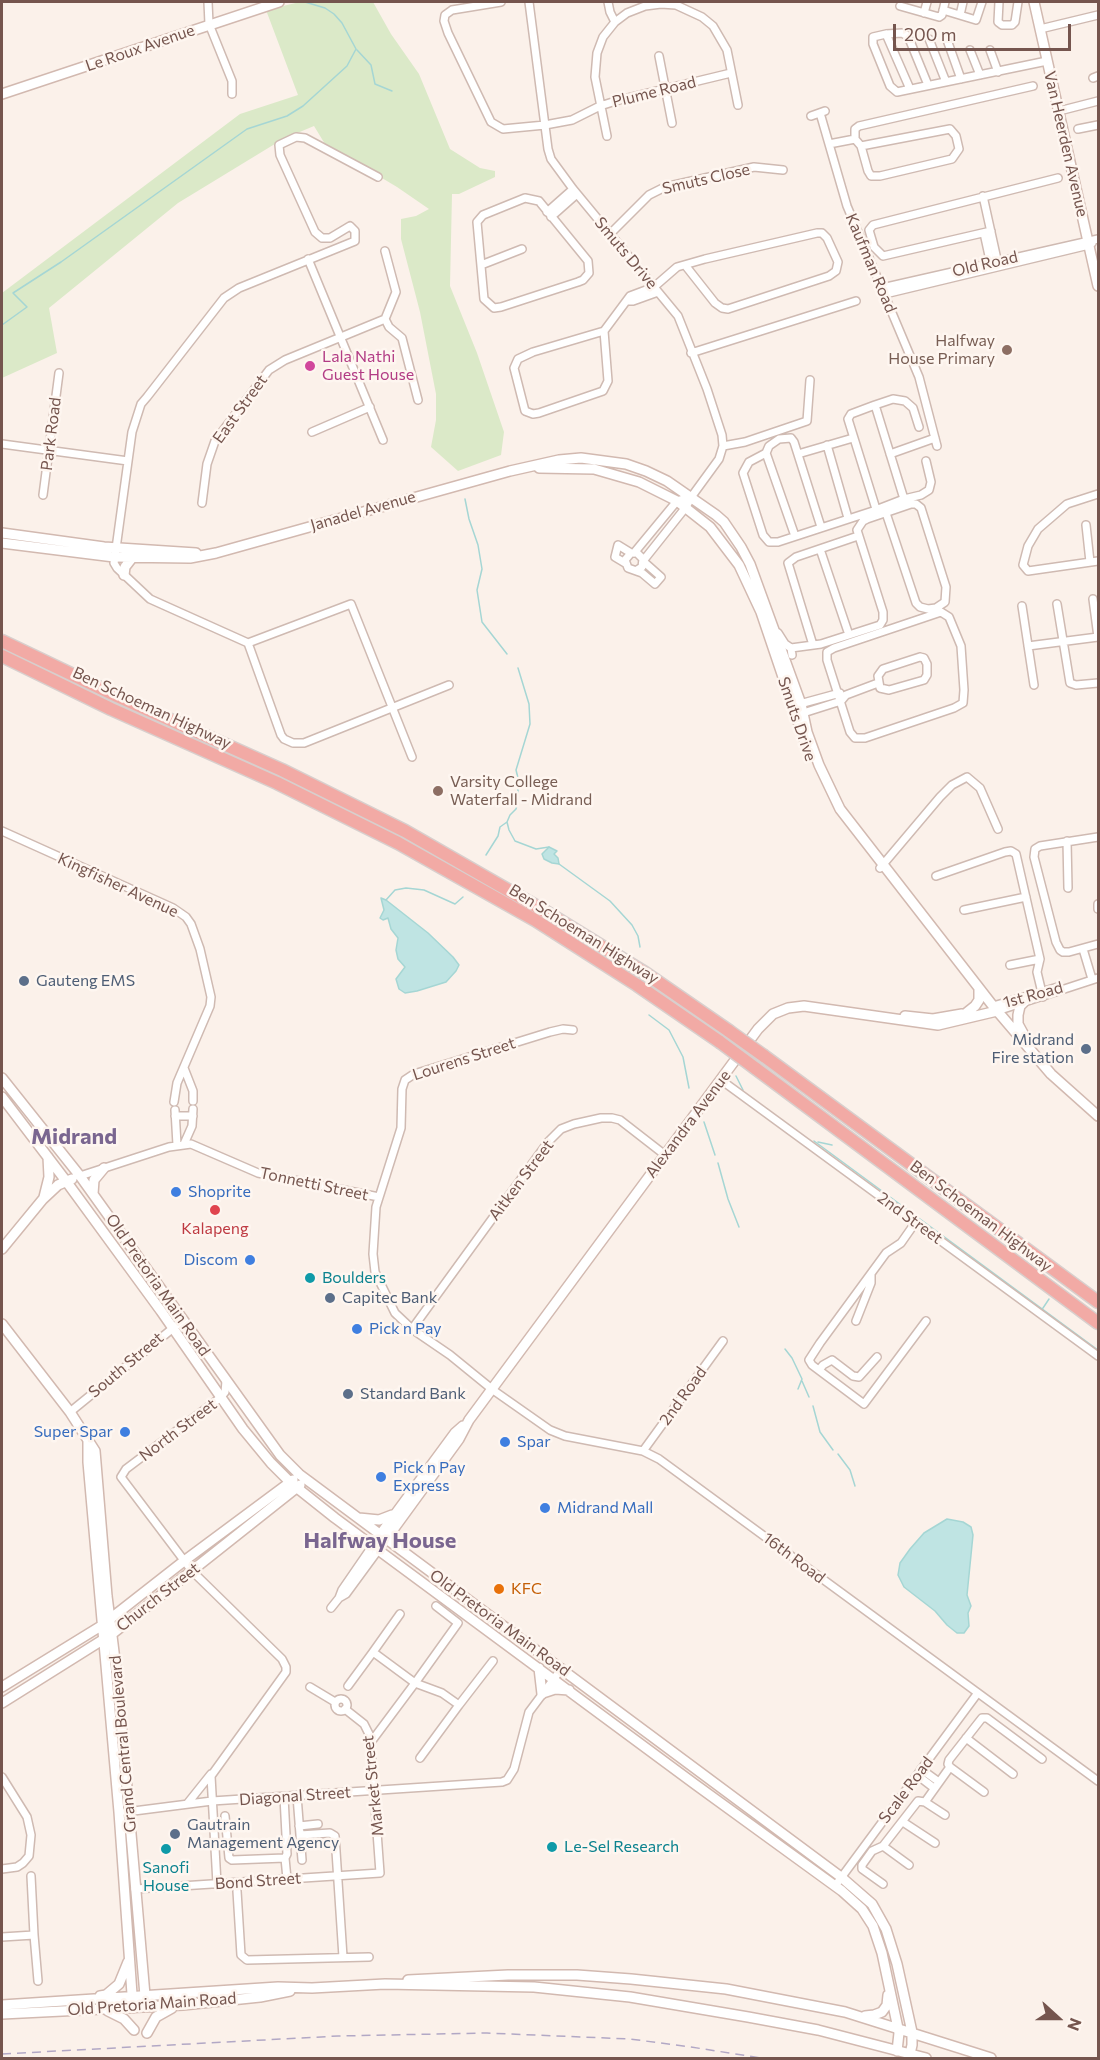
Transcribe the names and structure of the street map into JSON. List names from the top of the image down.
{
  "streets": {
    "highway": ["Ben Schoeman Highway"],
    "main road": [
      "Le Roux Avenue",
      "Van Heerden Avenue",
      "Smuts Drive",
      "Janadel Avenue",
      "Alexandra Avenue",
      "Old Pretoria Main Road",
      "Church Street",
      "Grand Central Boulevard"
    ],
    "street": [
      "Plume Road",
      "Smuts Close",
      "Kaufman Road",
      "Old Road",
      "East Street",
      "Park Road",
      "Kingfisher Avenue",
      "1st Road",
      "Lourens Street",
      "Aitken Street",
      "Tonnetti Street",
      "2nd Street",
      "South Street",
      "2nd Road",
      "North Street",
      "16th Road",
      "Market Street",
      "Scale Road",
      "Diagonal Street",
      "Bond Street"
    ]
  },
  "crossings": [
    ["Plume Road", "Smuts Drive"],
    ["Van Heerden Avenue", "Old Road"],
    ["Smuts Close", "Smuts Drive"],
    ["Smuts Drive", "Janadel Avenue"],
    ["Smuts Drive", "1st Road"],
    ["Smuts Drive", "Alexandra Avenue"],
    ["Kaufman Road", "Old Road"],
    ["Kingfisher Avenue", "Tonnetti Street"],
    ["1st Road", "Alexandra Avenue"],
    ["Lourens Street", "Tonnetti Street"],
    ["Lourens Street", "16th Road"],
    ["Alexandra Avenue", "Aitken Street"],
    ["Alexandra Avenue", "2nd Street"],
    ["Alexandra Avenue", "Old Pretoria Main Road"],
    ["Alexandra Avenue", "16th Road"],
    ["Aitken Street", "16th Road"],
    ["Tonnetti Street", "16th Road"],
    ["Old Pretoria Main Road", "South Street"],
    ["Old Pretoria Main Road", "North Street"],
    ["Old Pretoria Main Road", "Church Street"],
    ["Old Pretoria Main Road", "Grand Central Boulevard"],
    ["Old Pretoria Main Road", "Scale Road"],
    ["2nd Road", "16th Road"],
    ["North Street", "Church Street"],
    ["16th Road", "Scale Road"],
    ["Church Street", "Grand Central Boulevard"],
    ["Grand Central Boulevard", "Diagonal Street"],
    ["Grand Central Boulevard", "Bond Street"],
    ["Market Street", "Diagonal Street"],
    ["Market Street", "Bond Street"]
  ],
  "districts": ["Midrand", "Halfway House"],
  "places": [
    "Halfway House Primary",
    "Lala Nathi Guest House",
    "Varsity College Waterfall - Midrand",
    "Gauteng EMS",
    "Midrand Fire station",
    "Shoprite",
    "Kalapeng",
    "Discom",
    "Boulders",
    "Capitec Bank",
    "Pick n Pay",
    "Standard Bank",
    "Super Spar",
    "Spar",
    "Pick n Pay Express",
    "Midrand Mall",
    "KFC",
    "Gautrain Management Agency",
    "Le-Sel Research",
    "Sanofi House"
  ],
  "scale_bar": "200 m",
  "north": "right"
}
